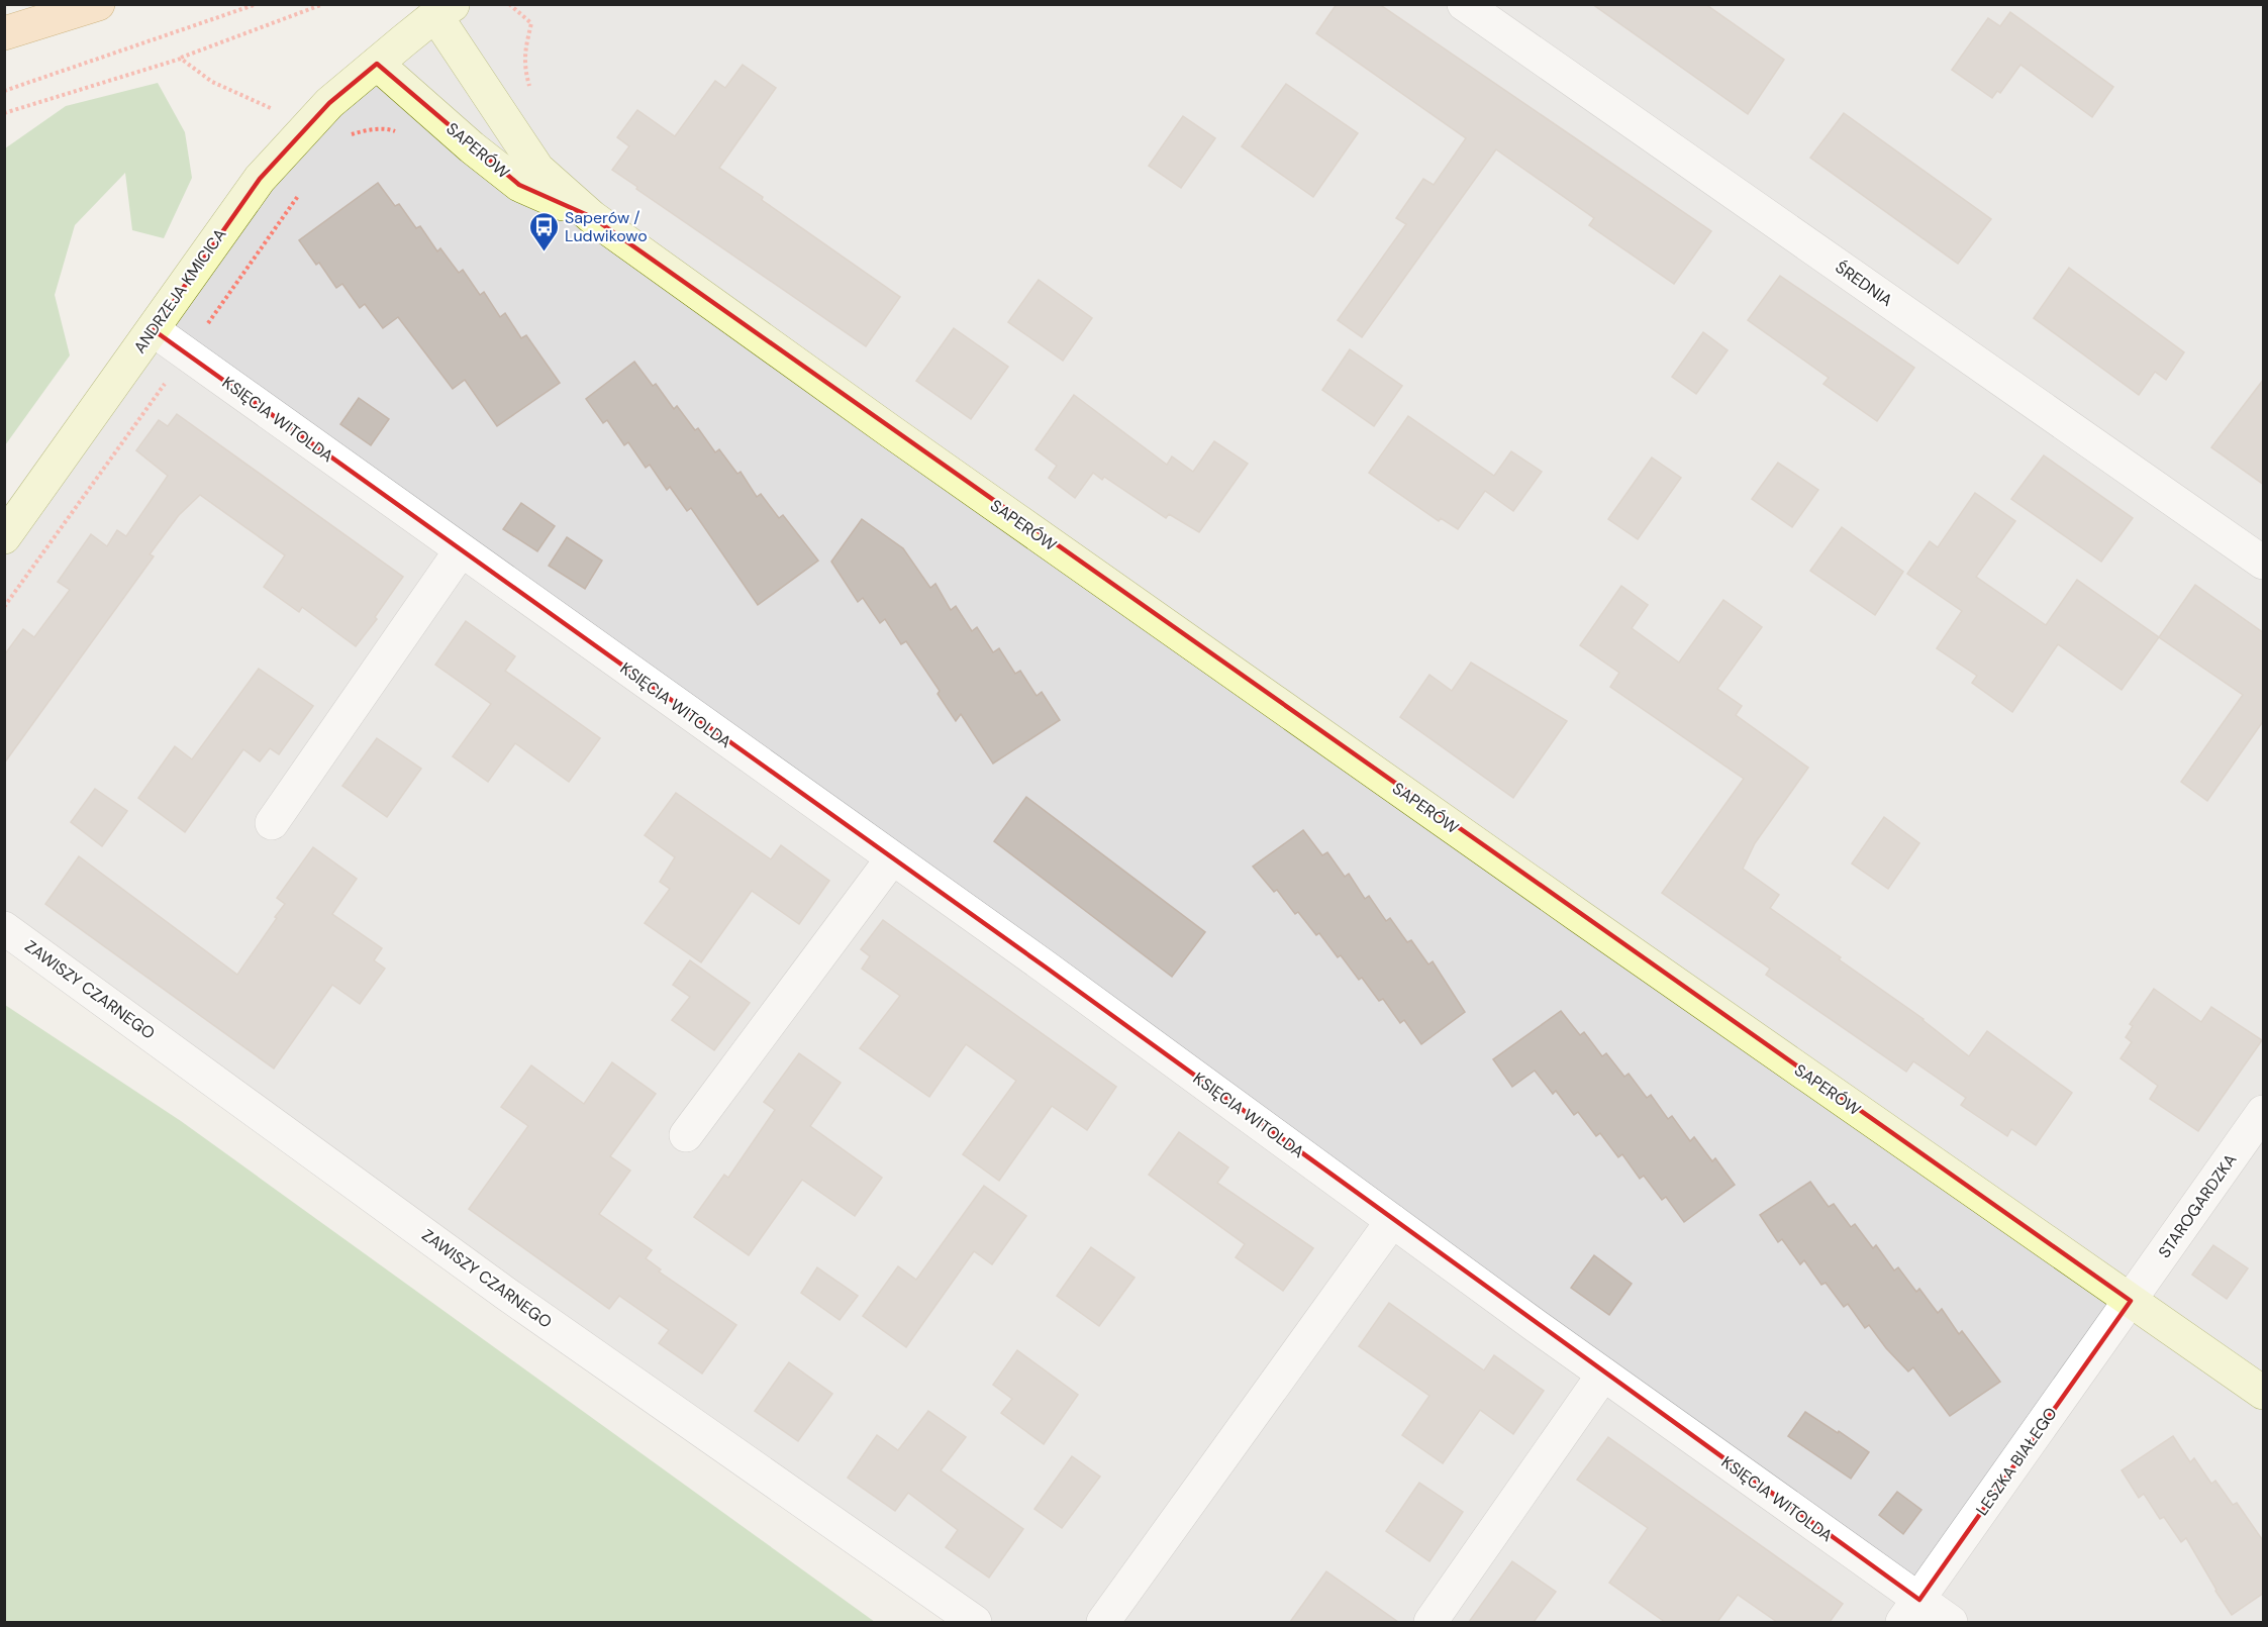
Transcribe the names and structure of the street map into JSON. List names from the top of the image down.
{
  "streets": {
    "street": [
      "SAPERÓW",
      "ŚREDNIA",
      "ANDRZEJA KMICICA",
      "KSIĘCIA WITOLDA",
      "ZAWISZY CZARNEGO",
      "STAROGARDZKA",
      "LESZKA BIAŁEGO"
    ]
  },
  "crossings": [
    ["SAPERÓW", "ANDRZEJA KMICICA"],
    ["SAPERÓW", "STAROGARDZKA"],
    ["SAPERÓW", "LESZKA BIAŁEGO"],
    ["ANDRZEJA KMICICA", "KSIĘCIA WITOLDA"],
    ["KSIĘCIA WITOLDA", "LESZKA BIAŁEGO"],
    ["STAROGARDZKA", "LESZKA BIAŁEGO"]
  ],
  "places": {
    "bus stop": ["Saperów / Ludwikowo"]
  }
}
